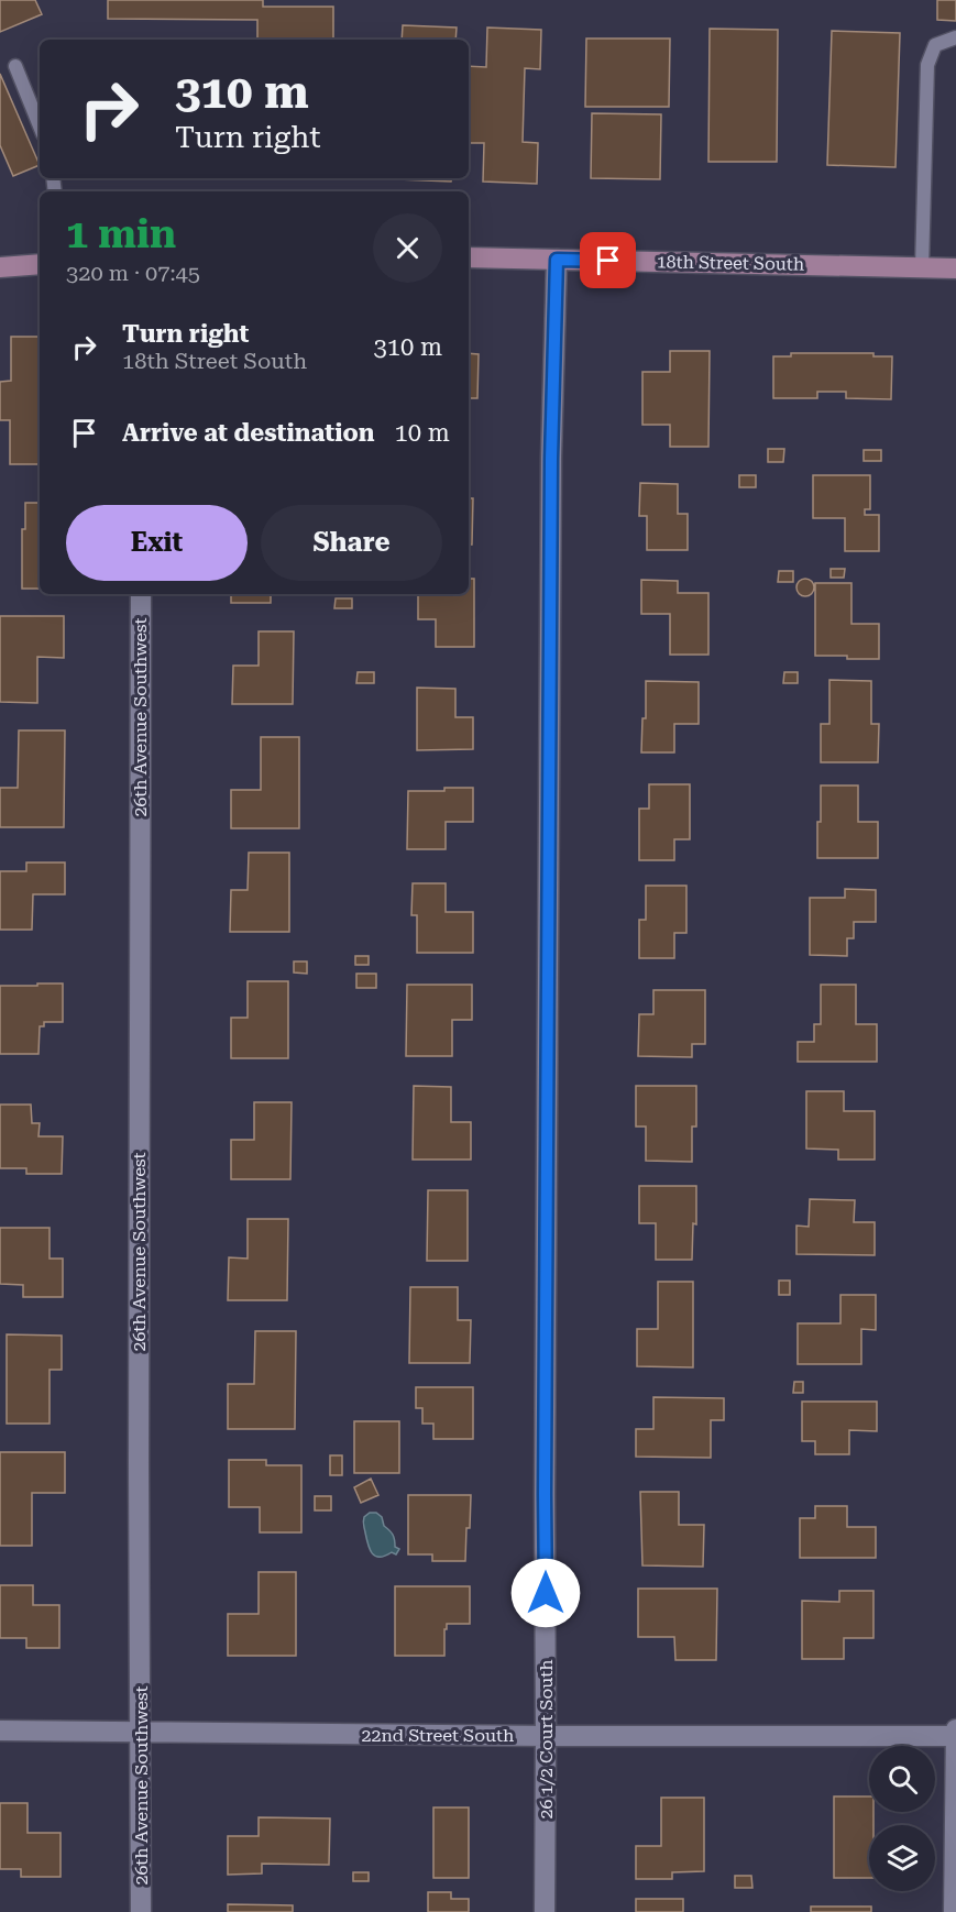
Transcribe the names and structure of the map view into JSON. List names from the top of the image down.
{
  "streets": {
    "street": [
      "18th Street South",
      "26th Avenue Southwest",
      "22nd Street South",
      "26 1/2 Court South"
    ]
  },
  "crossings": [
    ["18th Street South", "26 1/2 Court South"],
    ["26th Avenue Southwest", "22nd Street South"],
    ["22nd Street South", "26 1/2 Court South"]
  ],
  "page": {
    "turn": ["310 m", "Turn right"],
    "heading": ["1 min", "320 m · 07:45"],
    "list": [
      {
        "name": "Turn right",
        "note": "18th Street South",
        "value": "310 m"
      },
      {
        "name": "Arrive at destination",
        "value": "10 m"
      }
    ],
    "buttons": ["Exit", "Share"]
  }
}
